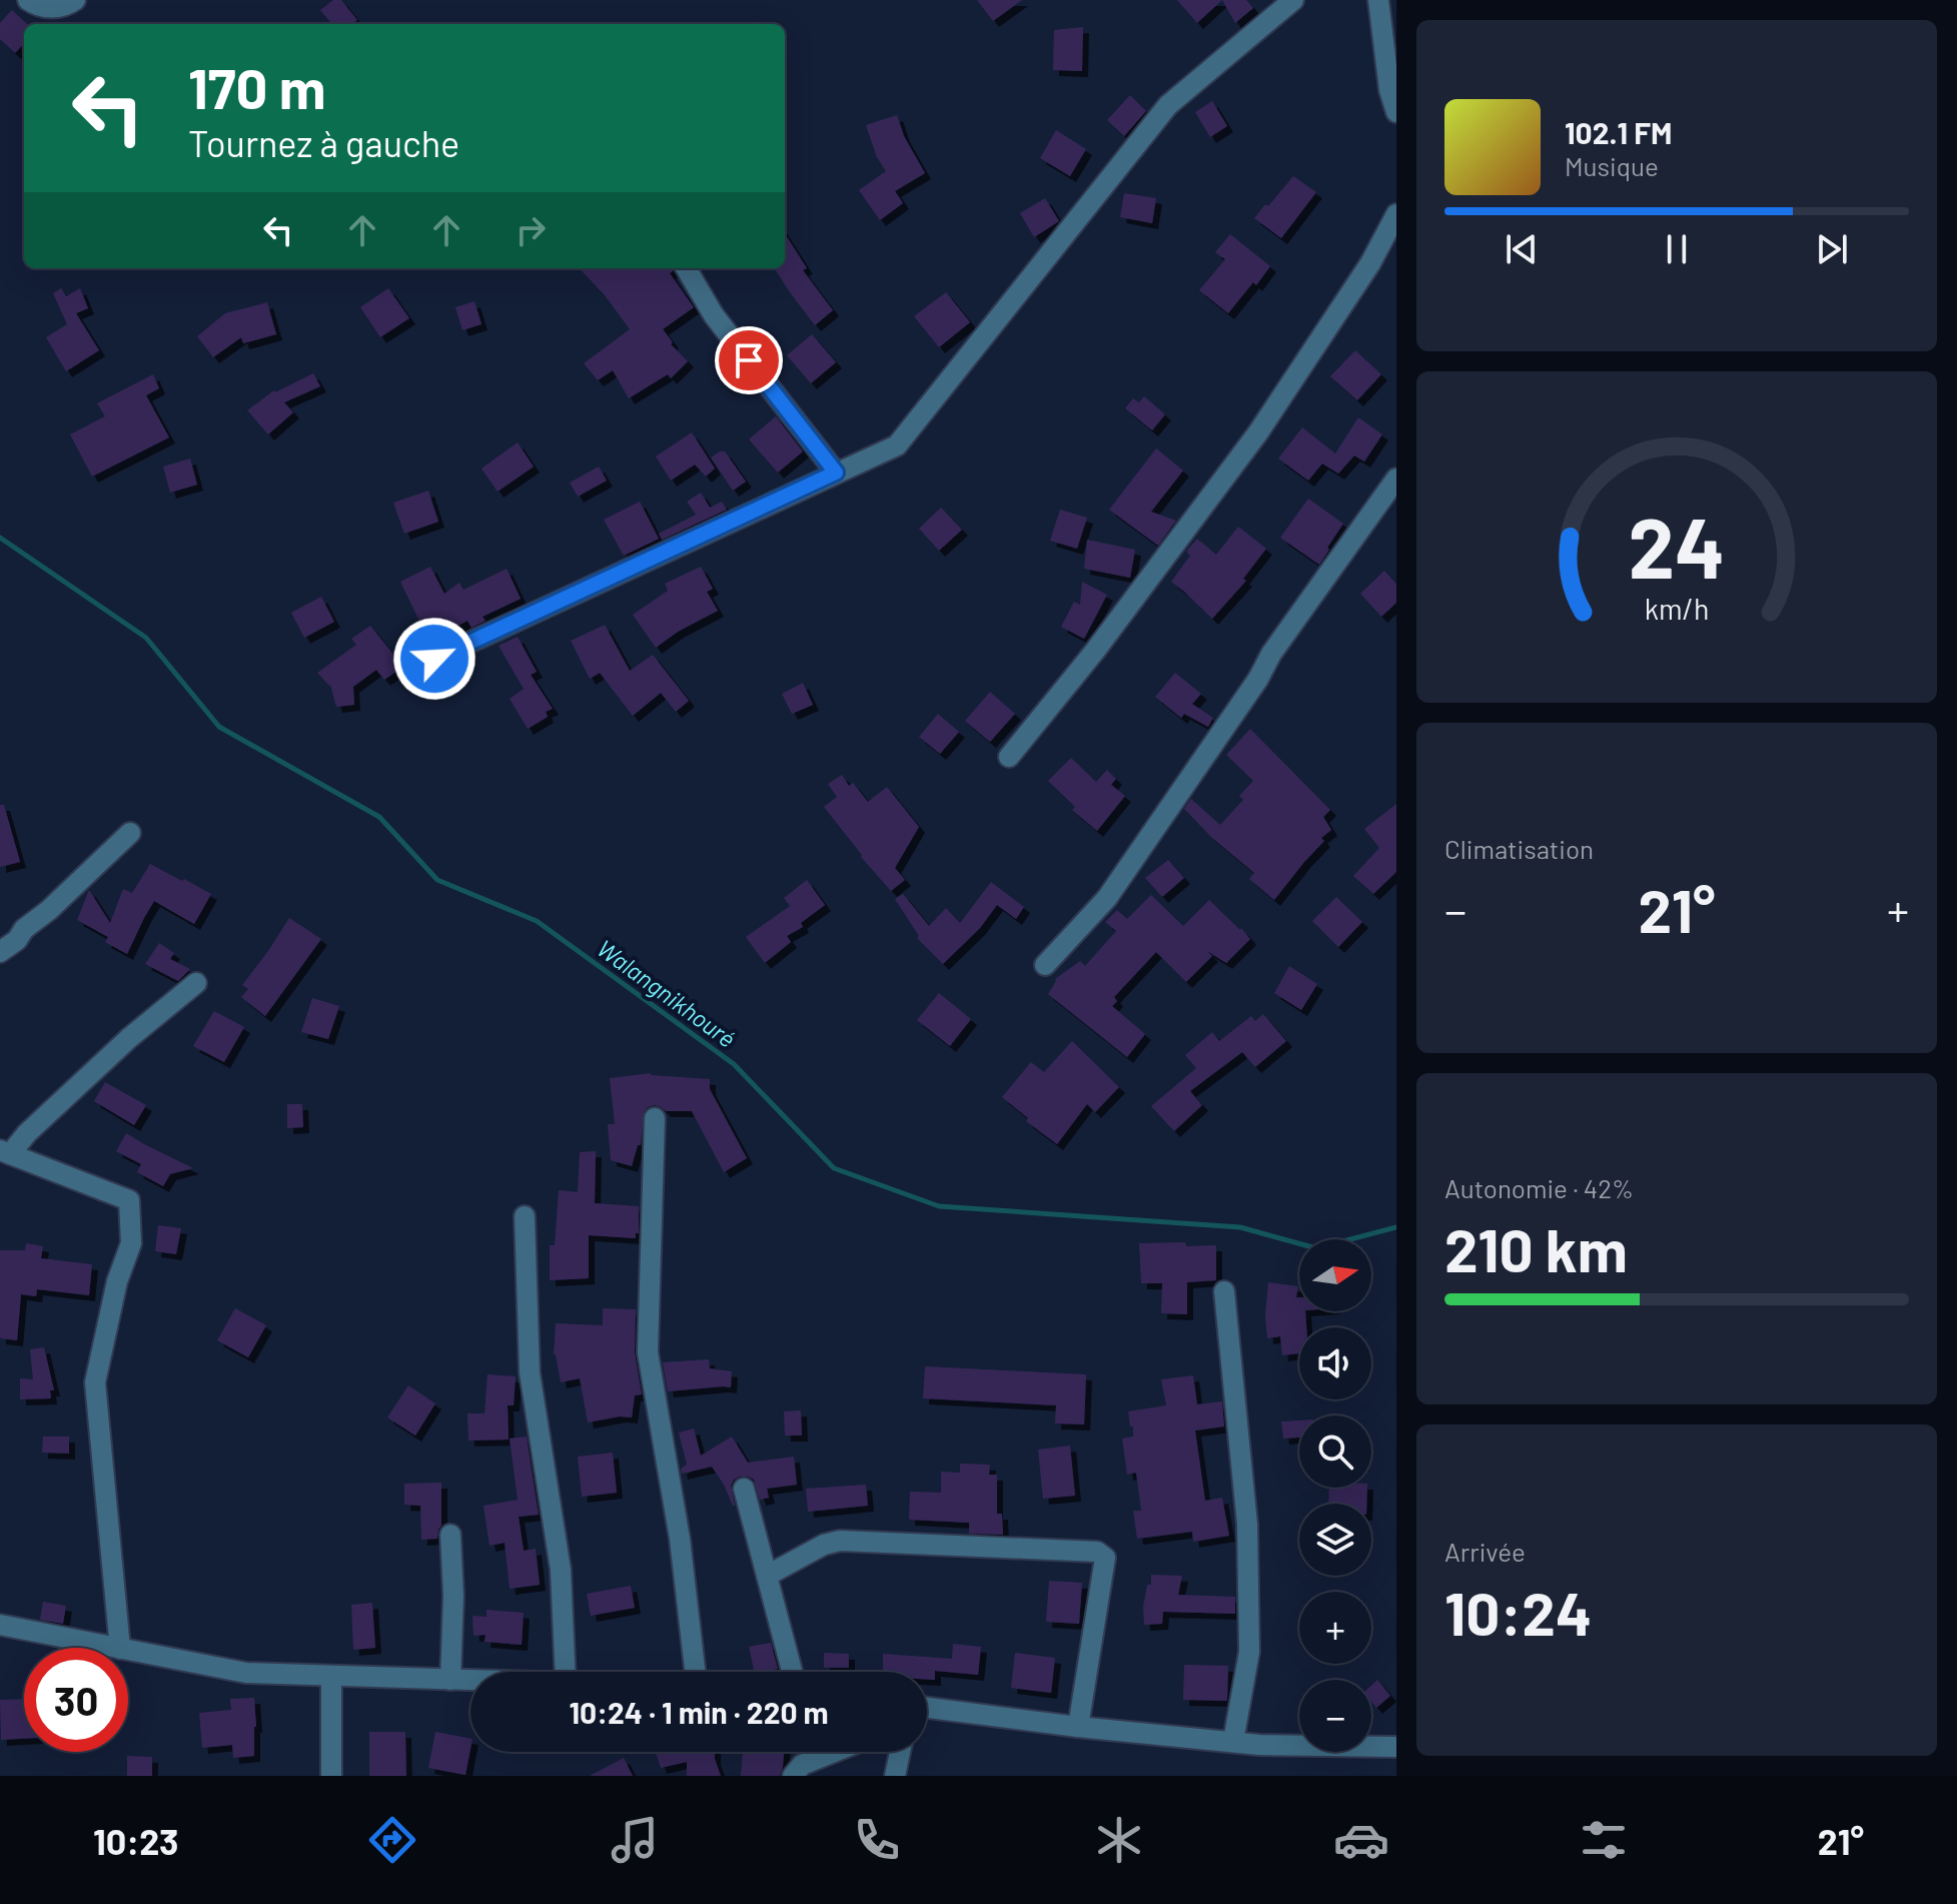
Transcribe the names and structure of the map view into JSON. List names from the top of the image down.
{
  "water": ["Walangnikhouré"],
  "north": "right",
  "page": {
    "turn": ["170 m", "Tournez à gauche"],
    "song": ["102.1 FM", "Musique"],
    "tile": [
      "Climatisation",
      ["Autonomie · 42%", "210 km"],
      ["Arrivée", "10:24"]
    ],
    "heat": ["−", "21°", "+"],
    "map_buttons": ["+", "−"],
    "limit": "30",
    "trip": "10:24 · 1 min · 220 m",
    "tabs": ["10:23", "21°"],
    "gauge": ["24", "km/h"]
  }
}
